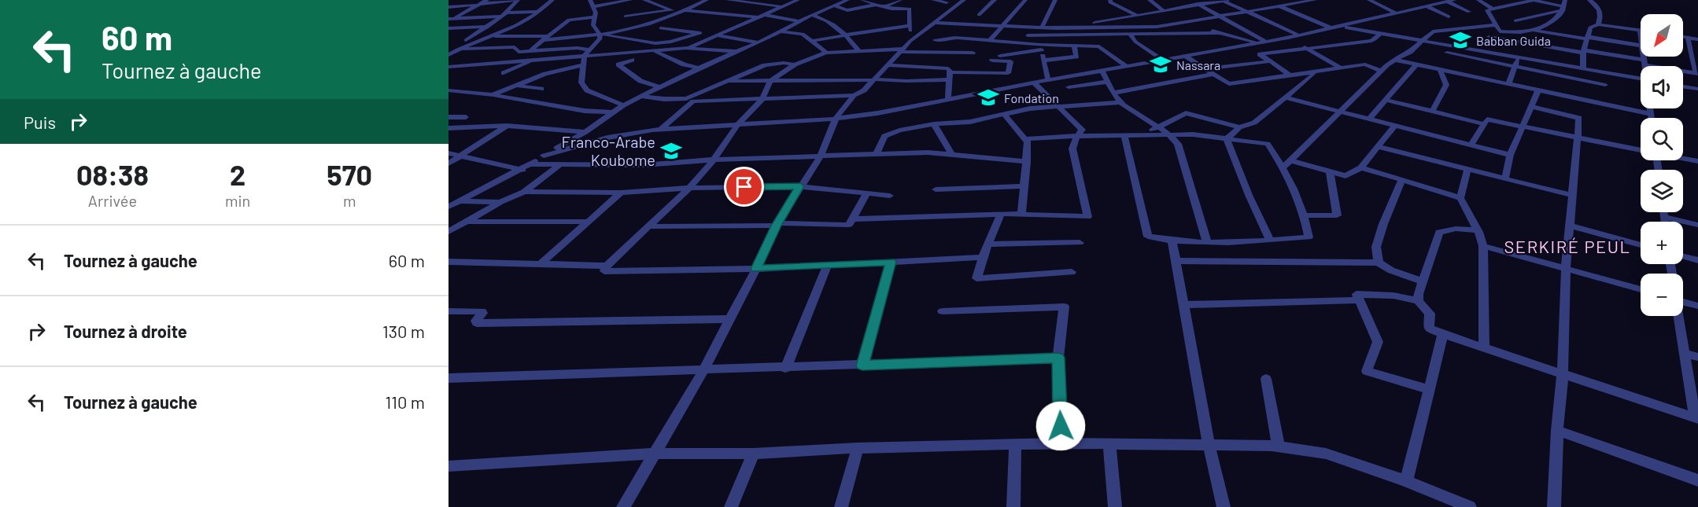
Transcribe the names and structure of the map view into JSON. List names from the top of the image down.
{
  "districts": ["SERKIRÉ PEUL"],
  "places": {
    "school or university": [
      "Babban Guida",
      "Nassara",
      "Fondation",
      "Franco-Arabe Koubome"
    ]
  },
  "north": "bottom left",
  "page": {
    "turn": ["60 m", "Tournez à gauche"],
    "map_buttons": ["+", "−"],
    "then": "Puis",
    "eta": [
      "08:38",
      "Arrivée",
      "2",
      "min",
      "570",
      "m"
    ],
    "list": [
      {
        "name": "Tournez à gauche",
        "value": "60 m"
      },
      {
        "name": "Tournez à droite",
        "value": "130 m"
      },
      {
        "name": "Tournez à gauche",
        "value": "110 m"
      }
    ]
  }
}
